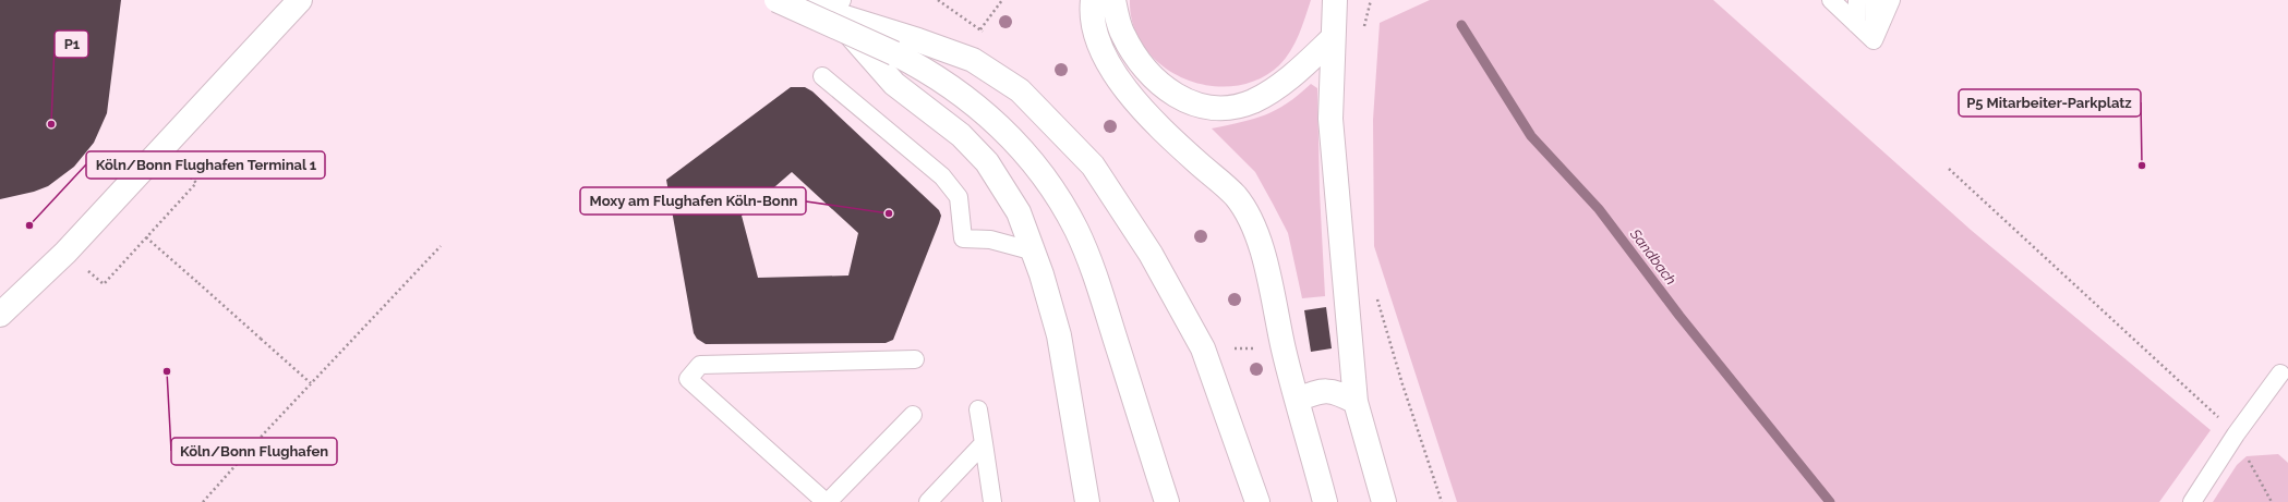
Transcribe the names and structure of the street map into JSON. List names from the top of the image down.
{
  "water": ["Sandbach"],
  "places": [
    "P1",
    "P5 Mitarbeiter-Parkplatz",
    "Moxy am Flughafen Köln-Bonn",
    "Köln/Bonn Flughafen Terminal 1",
    "Köln/Bonn Flughafen"
  ]
}
